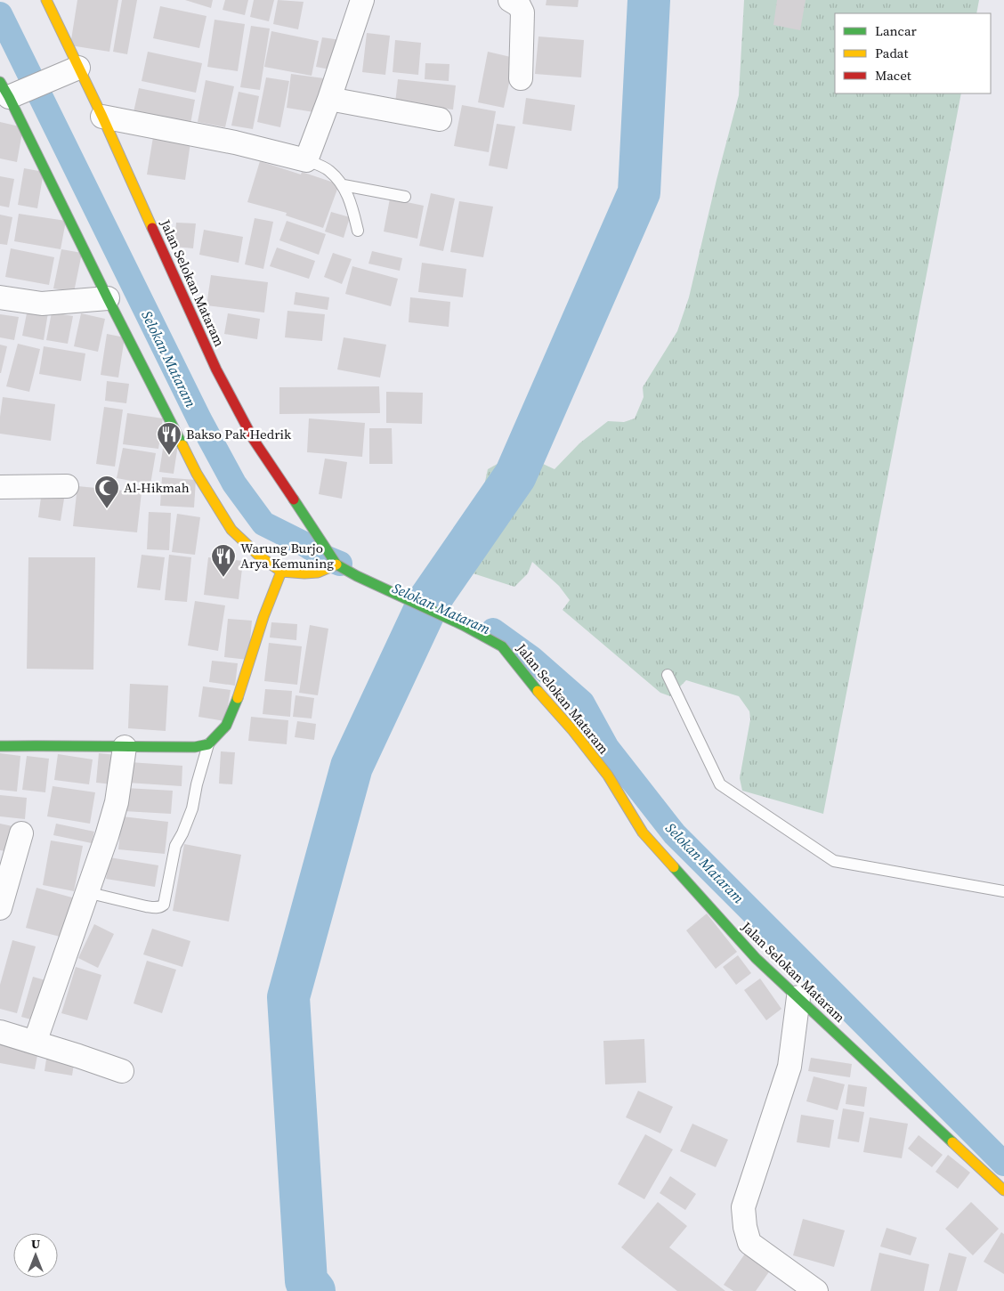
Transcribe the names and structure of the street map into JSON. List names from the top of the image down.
{
  "streets": {
    "street": ["Jalan Selokan Mataram"]
  },
  "water": ["Selokan Mataram"],
  "places": {
    "restaurant": ["Bakso Pak Hedrik", "Warung Burjo Arya Kemuning"],
    "mosque": ["Al-Hikmah"]
  },
  "legend": ["Lancar", "Padat", "Macet"],
  "north": "top"
}
